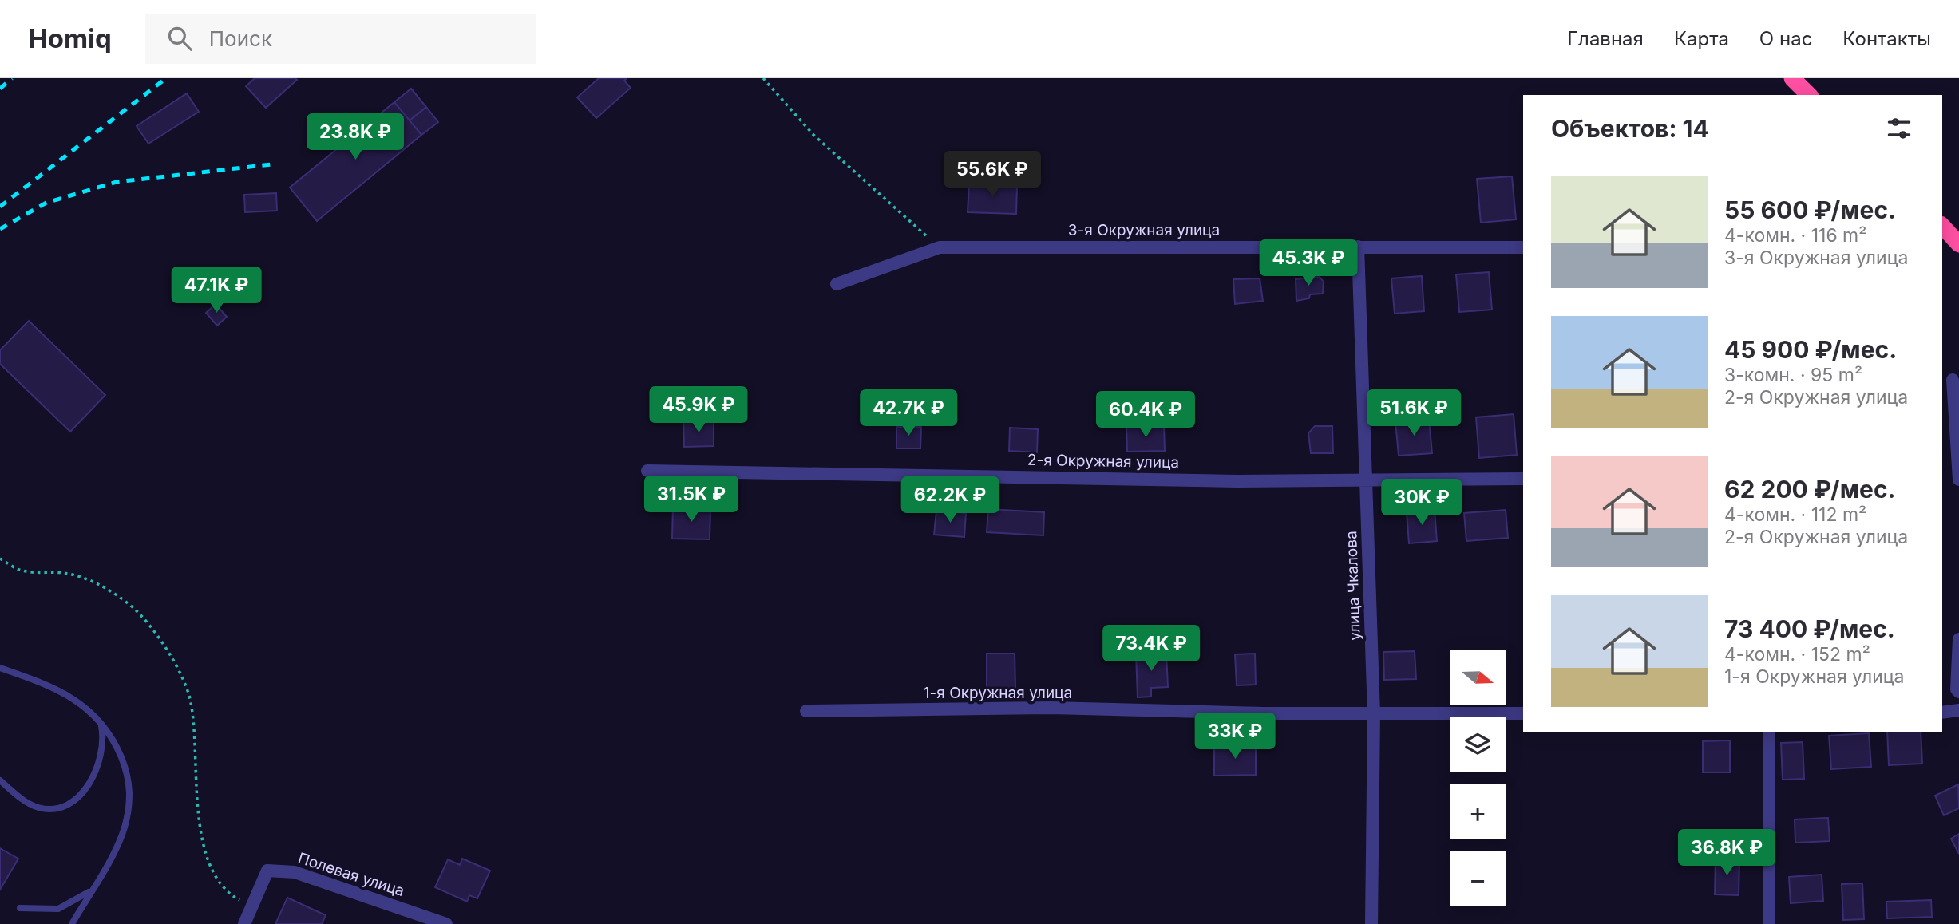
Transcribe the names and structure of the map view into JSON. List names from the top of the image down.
{
  "streets": {
    "street": [
      "3-я Окружная улица",
      "2-я Окружная улица",
      "улица Чкалова",
      "1-я Окружная улица",
      "Полевая улица"
    ]
  },
  "crossings": [
    ["3-я Окружная улица", "улица Чкалова"],
    ["2-я Окружная улица", "улица Чкалова"],
    ["улица Чкалова", "1-я Окружная улица"]
  ],
  "north": "right",
  "page": {
    "header": "Homiq",
    "search": "Поиск",
    "nav": [
      "Главная",
      "Карта",
      "О нас",
      "Контакты"
    ],
    "heading": "Объектов: 14",
    "price": [
      "23.8K ₽",
      "55.6K ₽",
      "45.3K ₽",
      "47.1K ₽",
      "45.9K ₽",
      "42.7K ₽",
      "51.6K ₽",
      "60.4K ₽",
      "31.5K ₽",
      "62.2K ₽",
      "30K ₽",
      "73.4K ₽",
      "33K ₽",
      "36.8K ₽"
    ],
    "list": [
      {
        "name": "55 600 ₽/мес.",
        "note": "4-комн. · 116 m² · 3-я Окружная улица"
      },
      {
        "name": "45 900 ₽/мес.",
        "note": "3-комн. · 95 m² · 2-я Окружная улица"
      },
      {
        "name": "62 200 ₽/мес.",
        "note": "4-комн. · 112 m² · 2-я Окружная улица"
      },
      {
        "name": "73 400 ₽/мес.",
        "note": "4-комн. · 152 m² · 1-я Окружная улица"
      }
    ],
    "map_buttons": ["+", "−"]
  }
}
